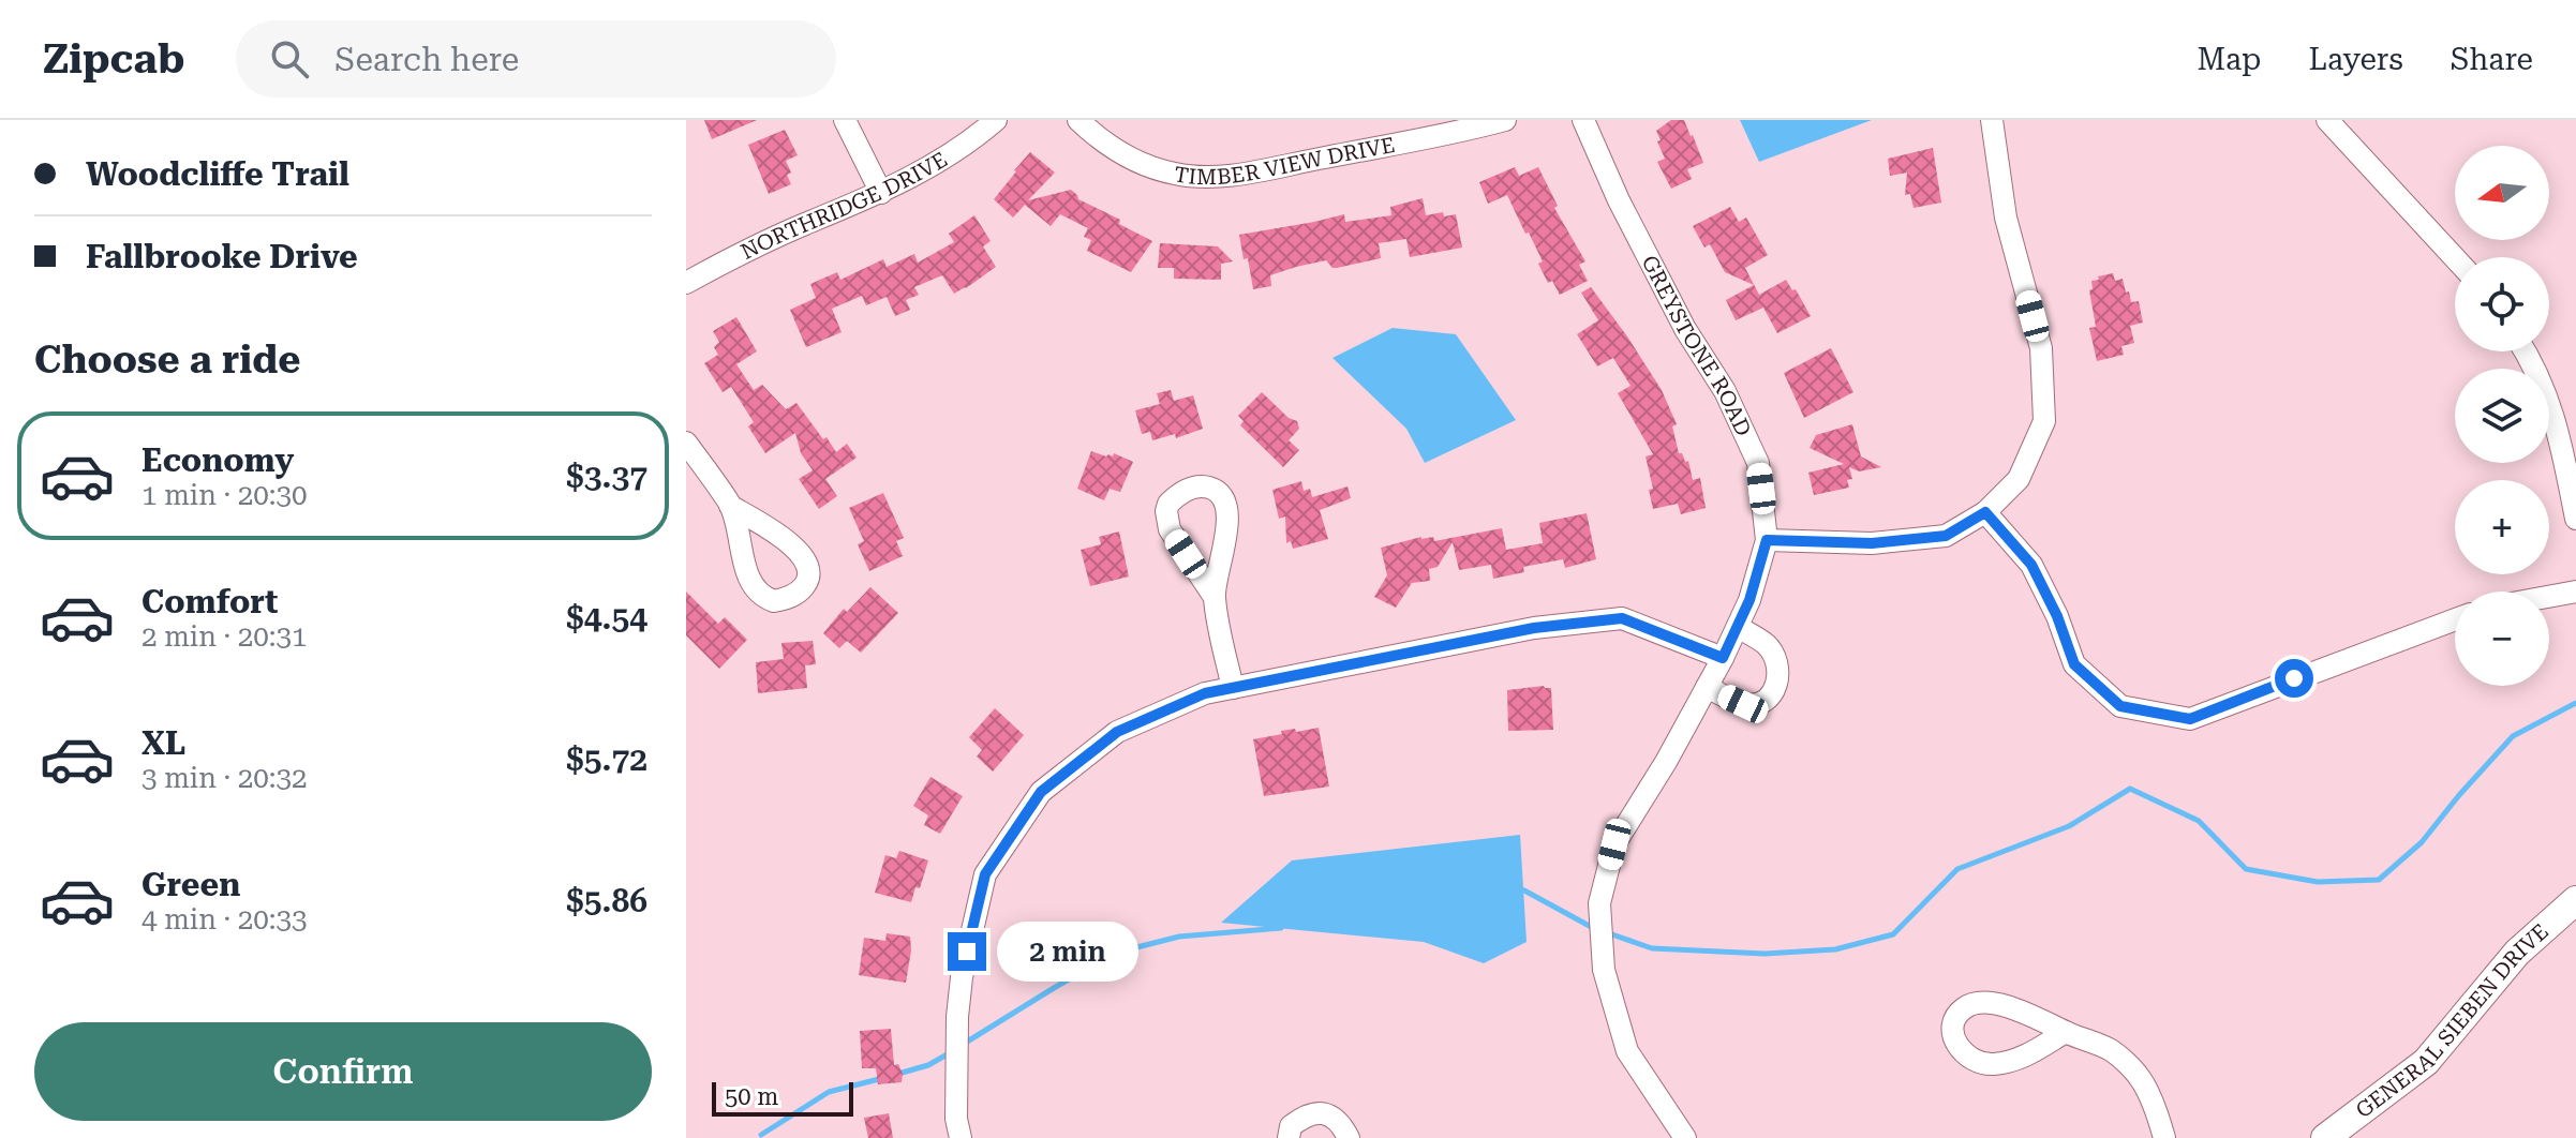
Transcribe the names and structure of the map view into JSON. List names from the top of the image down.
{
  "streets": {
    "street": [
      "TIMBER VIEW DRIVE",
      "NORTHRIDGE DRIVE",
      "GREYSTONE ROAD",
      "GENERAL SIEBEN DRIVE"
    ]
  },
  "scale_bar": "50 m",
  "north": "left",
  "page": {
    "header": "Zipcab",
    "search": "Search here",
    "nav": ["Map", "Layers", "Share"],
    "banner": ["Woodcliffe Trail", "Fallbrooke Drive"],
    "map_buttons": ["+", "−"],
    "heading": "Choose a ride",
    "list": [
      {
        "name": "Economy",
        "note": "1 min · 20:30",
        "value": "$3.37"
      },
      {
        "name": "Comfort",
        "note": "2 min · 20:31",
        "value": "$4.54"
      },
      {
        "name": "XL",
        "note": "3 min · 20:32",
        "value": "$5.72"
      },
      {
        "name": "Green",
        "note": "4 min · 20:33",
        "value": "$5.86"
      }
    ],
    "bubble": "2 min",
    "buttons": "Confirm",
    "scale": "50 m"
  }
}
